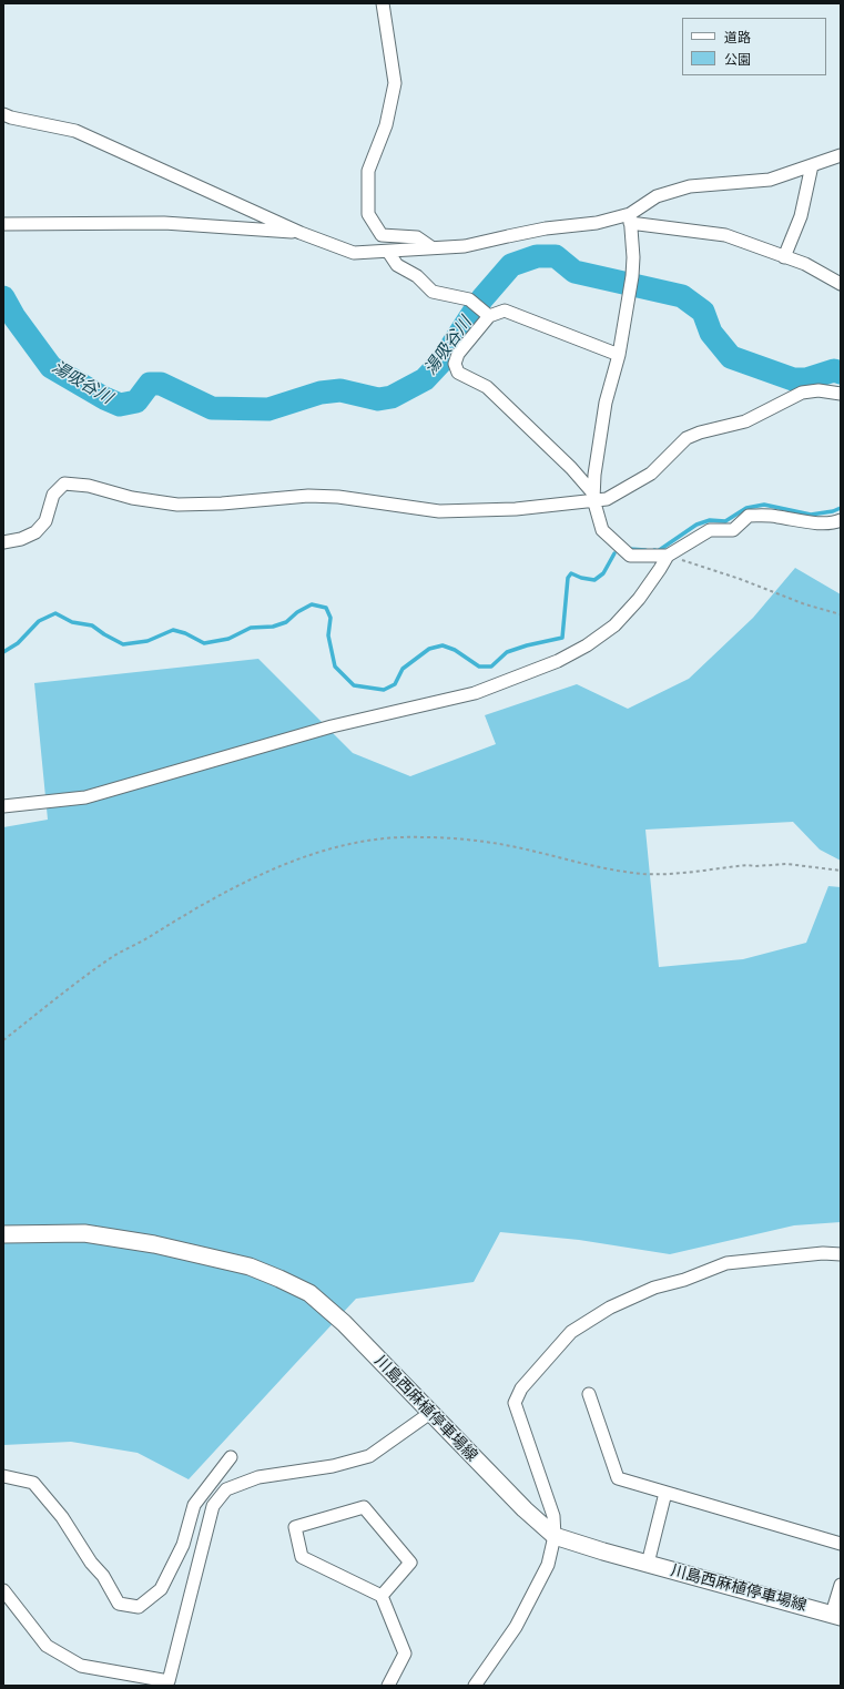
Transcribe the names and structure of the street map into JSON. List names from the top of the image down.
{
  "streets": {
    "main road": ["川島西麻植停車場線"]
  },
  "water": ["湯吸谷川"],
  "legend": ["道路", "公園"]
}
